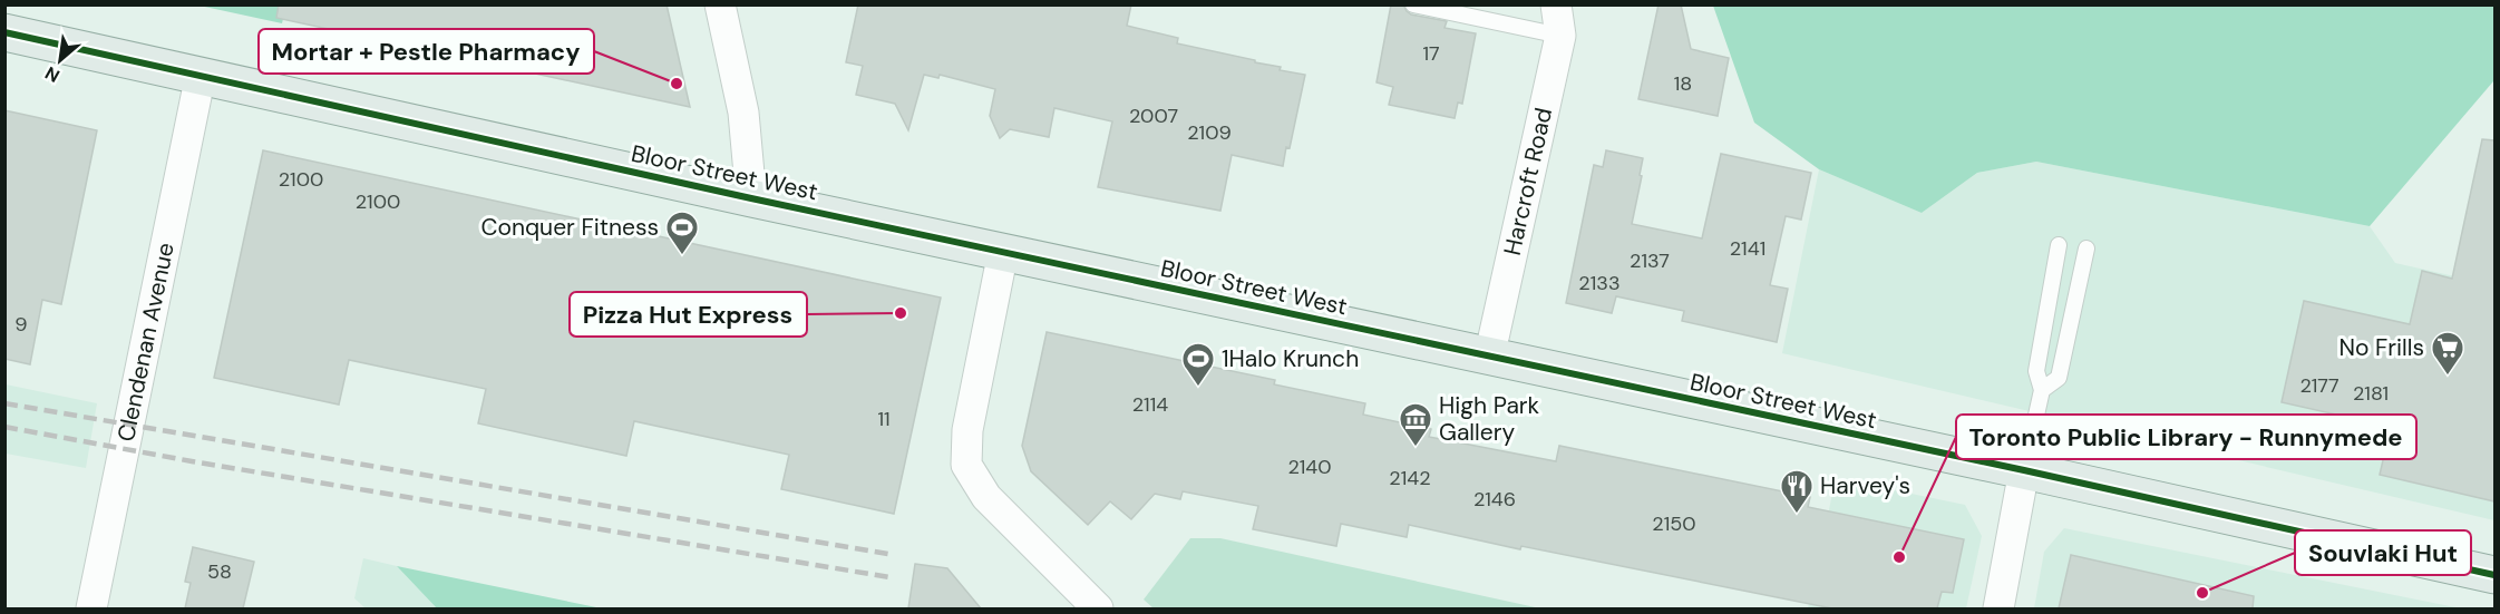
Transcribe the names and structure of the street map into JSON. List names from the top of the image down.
{
  "streets": {
    "main road": ["Bloor Street West"],
    "street": ["Harcroft Road", "Clendenan Avenue"]
  },
  "crossings": [
    ["Bloor Street West", "Harcroft Road"],
    ["Bloor Street West", "Clendenan Avenue"]
  ],
  "places": {
    "other": [
      "Mortar + Pestle Pharmacy",
      "Pizza Hut Express",
      "Toronto Public Library - Runnymede",
      "Souvlaki Hut"
    ],
    "sports": ["Conquer Fitness", "1Halo Krunch"],
    "supermarket": ["No Frills"],
    "museum": ["High Park Gallery"],
    "restaurant": ["Harvey's"]
  },
  "house_numbers": [
    "17",
    "18",
    "2007",
    "2109",
    "2100",
    "2100",
    "2141",
    "2137",
    "2133",
    "9",
    "2177",
    "2181",
    "2114",
    "11",
    "2140",
    "2142",
    "2146",
    "2150",
    "58"
  ],
  "north": "bottom left"
}
